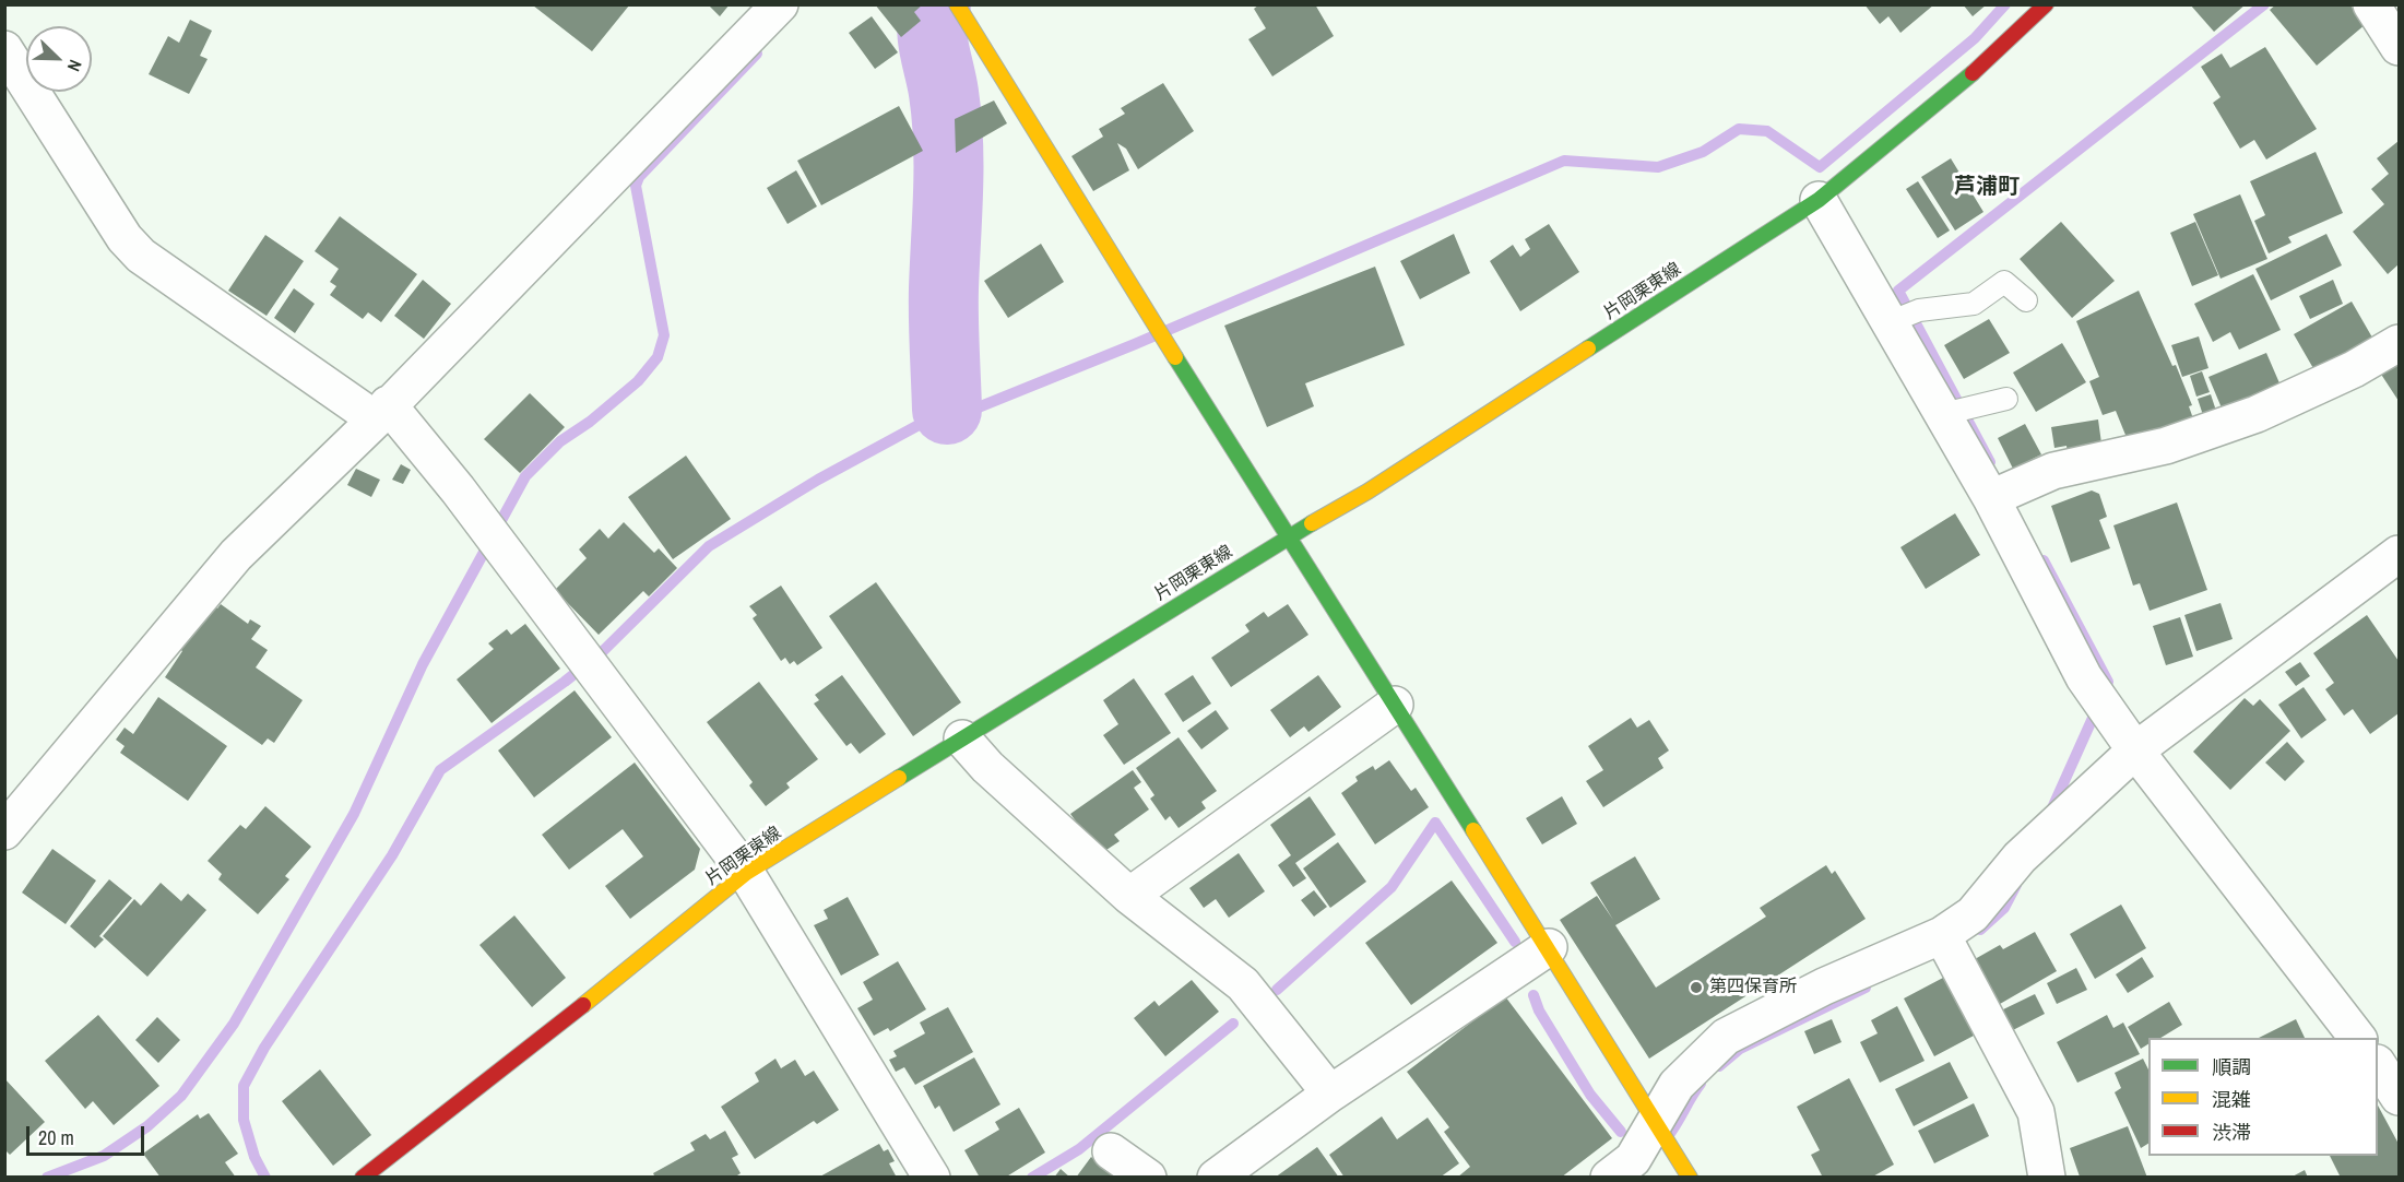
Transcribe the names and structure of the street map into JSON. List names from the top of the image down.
{
  "streets": {
    "main road": ["片岡栗東線"]
  },
  "districts": ["芦浦町"],
  "places": ["第四保育所"],
  "legend": ["順調", "混雑", "渋滞"],
  "scale_bar": "20 m",
  "north": "bottom right"
}
